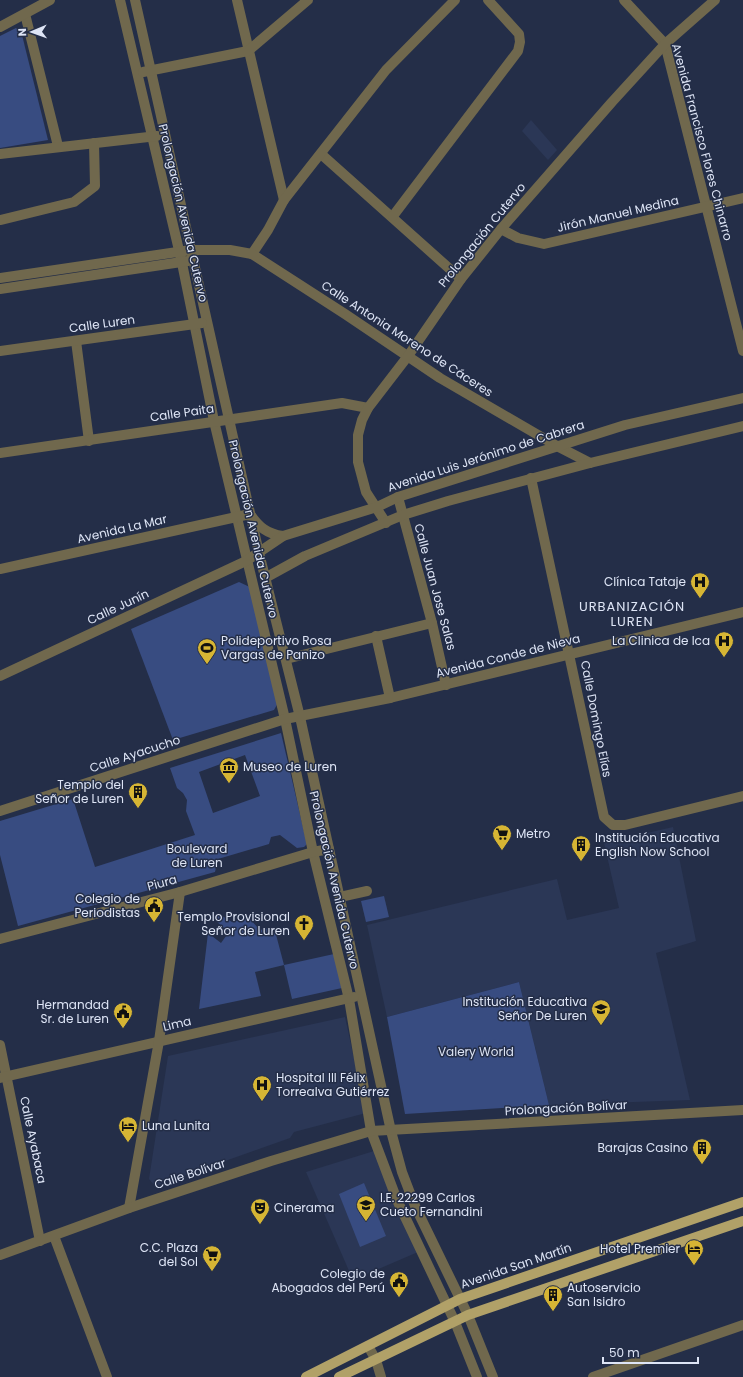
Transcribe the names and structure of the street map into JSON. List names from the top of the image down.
{
  "streets": {
    "main road": ["Avenida San Martín"],
    "street": [
      "Avenida Francisco Flores Chinarro",
      "Prolongación Avenida Cutervo",
      "Jirón Manuel Medina",
      "Prolongación Cutervo",
      "Calle Luren",
      "Calle Antonia Moreno de Cáceres",
      "Calle Paita",
      "Avenida Luis Jerónimo de Cabrera",
      "Avenida La Mar",
      "Calle Juan Jose Salas",
      "Calle Junín",
      "Avenida Conde de Nieva",
      "Calle Domingo Elías",
      "Calle Ayacucho",
      "Piura",
      "Lima",
      "Prolongación Bolívar",
      "Calle Ayabaca",
      "Calle Bolívar"
    ]
  },
  "crossings": [
    ["Avenida Francisco Flores Chinarro", "Jirón Manuel Medina"],
    ["Avenida Francisco Flores Chinarro", "Prolongación Cutervo"],
    ["Prolongación Avenida Cutervo", "Calle Luren"],
    ["Prolongación Avenida Cutervo", "Calle Antonia Moreno de Cáceres"],
    ["Prolongación Avenida Cutervo", "Calle Paita"],
    ["Prolongación Avenida Cutervo", "Avenida Luis Jerónimo de Cabrera"],
    ["Prolongación Avenida Cutervo", "Avenida La Mar"],
    ["Prolongación Avenida Cutervo", "Calle Junín"],
    ["Prolongación Avenida Cutervo", "Avenida Conde de Nieva"],
    ["Prolongación Avenida Cutervo", "Calle Ayacucho"],
    ["Prolongación Avenida Cutervo", "Piura"],
    ["Prolongación Avenida Cutervo", "Lima"],
    ["Prolongación Avenida Cutervo", "Prolongación Bolívar"],
    ["Prolongación Avenida Cutervo", "Calle Bolívar"],
    ["Prolongación Avenida Cutervo", "Avenida San Martín"],
    ["Jirón Manuel Medina", "Prolongación Cutervo"],
    ["Prolongación Cutervo", "Calle Antonia Moreno de Cáceres"],
    ["Prolongación Cutervo", "Calle Paita"],
    ["Prolongación Cutervo", "Avenida Luis Jerónimo de Cabrera"],
    ["Calle Antonia Moreno de Cáceres", "Avenida Luis Jerónimo de Cabrera"],
    ["Avenida Luis Jerónimo de Cabrera", "Calle Juan Jose Salas"],
    ["Avenida Luis Jerónimo de Cabrera", "Calle Junín"],
    ["Calle Juan Jose Salas", "Avenida Conde de Nieva"],
    ["Avenida Conde de Nieva", "Calle Domingo Elías"],
    ["Avenida Conde de Nieva", "Calle Ayacucho"],
    ["Lima", "Calle Ayabaca"],
    ["Prolongación Bolívar", "Calle Bolívar"],
    ["Calle Ayabaca", "Calle Bolívar"]
  ],
  "districts": ["URBANIZACIÓN LUREN"],
  "parks": ["Boulevard de Luren", "Valery World"],
  "places": {
    "hospital": ["Clínica Tataje", "La Clinica de Ica", "Hospital III Félix Torrealva Gutiérrez"],
    "sports": ["Polideportivo Rosa Vargas de Panizo"],
    "museum": ["Museo de Luren"],
    "building": [
      "Templo del Señor de Luren",
      "Institución Educativa English Now School",
      "Barajas Casino",
      "Autoservicio San Isidro"
    ],
    "supermarket": ["Metro", "C.C. Plaza del Sol"],
    "public building": ["Colegio de Periodistas", "Hermandad Sr. de Luren", "Colegio de Abogados del Perú"],
    "church": ["Templo Provisional Señor de Luren"],
    "school or university": ["Institución Educativa Señor De Luren", "I.E. 22299 Carlos Cueto Fernandini"],
    "hotel": ["Luna Lunita", "Hotel Premier"],
    "theatre": ["Cinerama"]
  },
  "scale_bar": "50 m",
  "north": "left"
}
